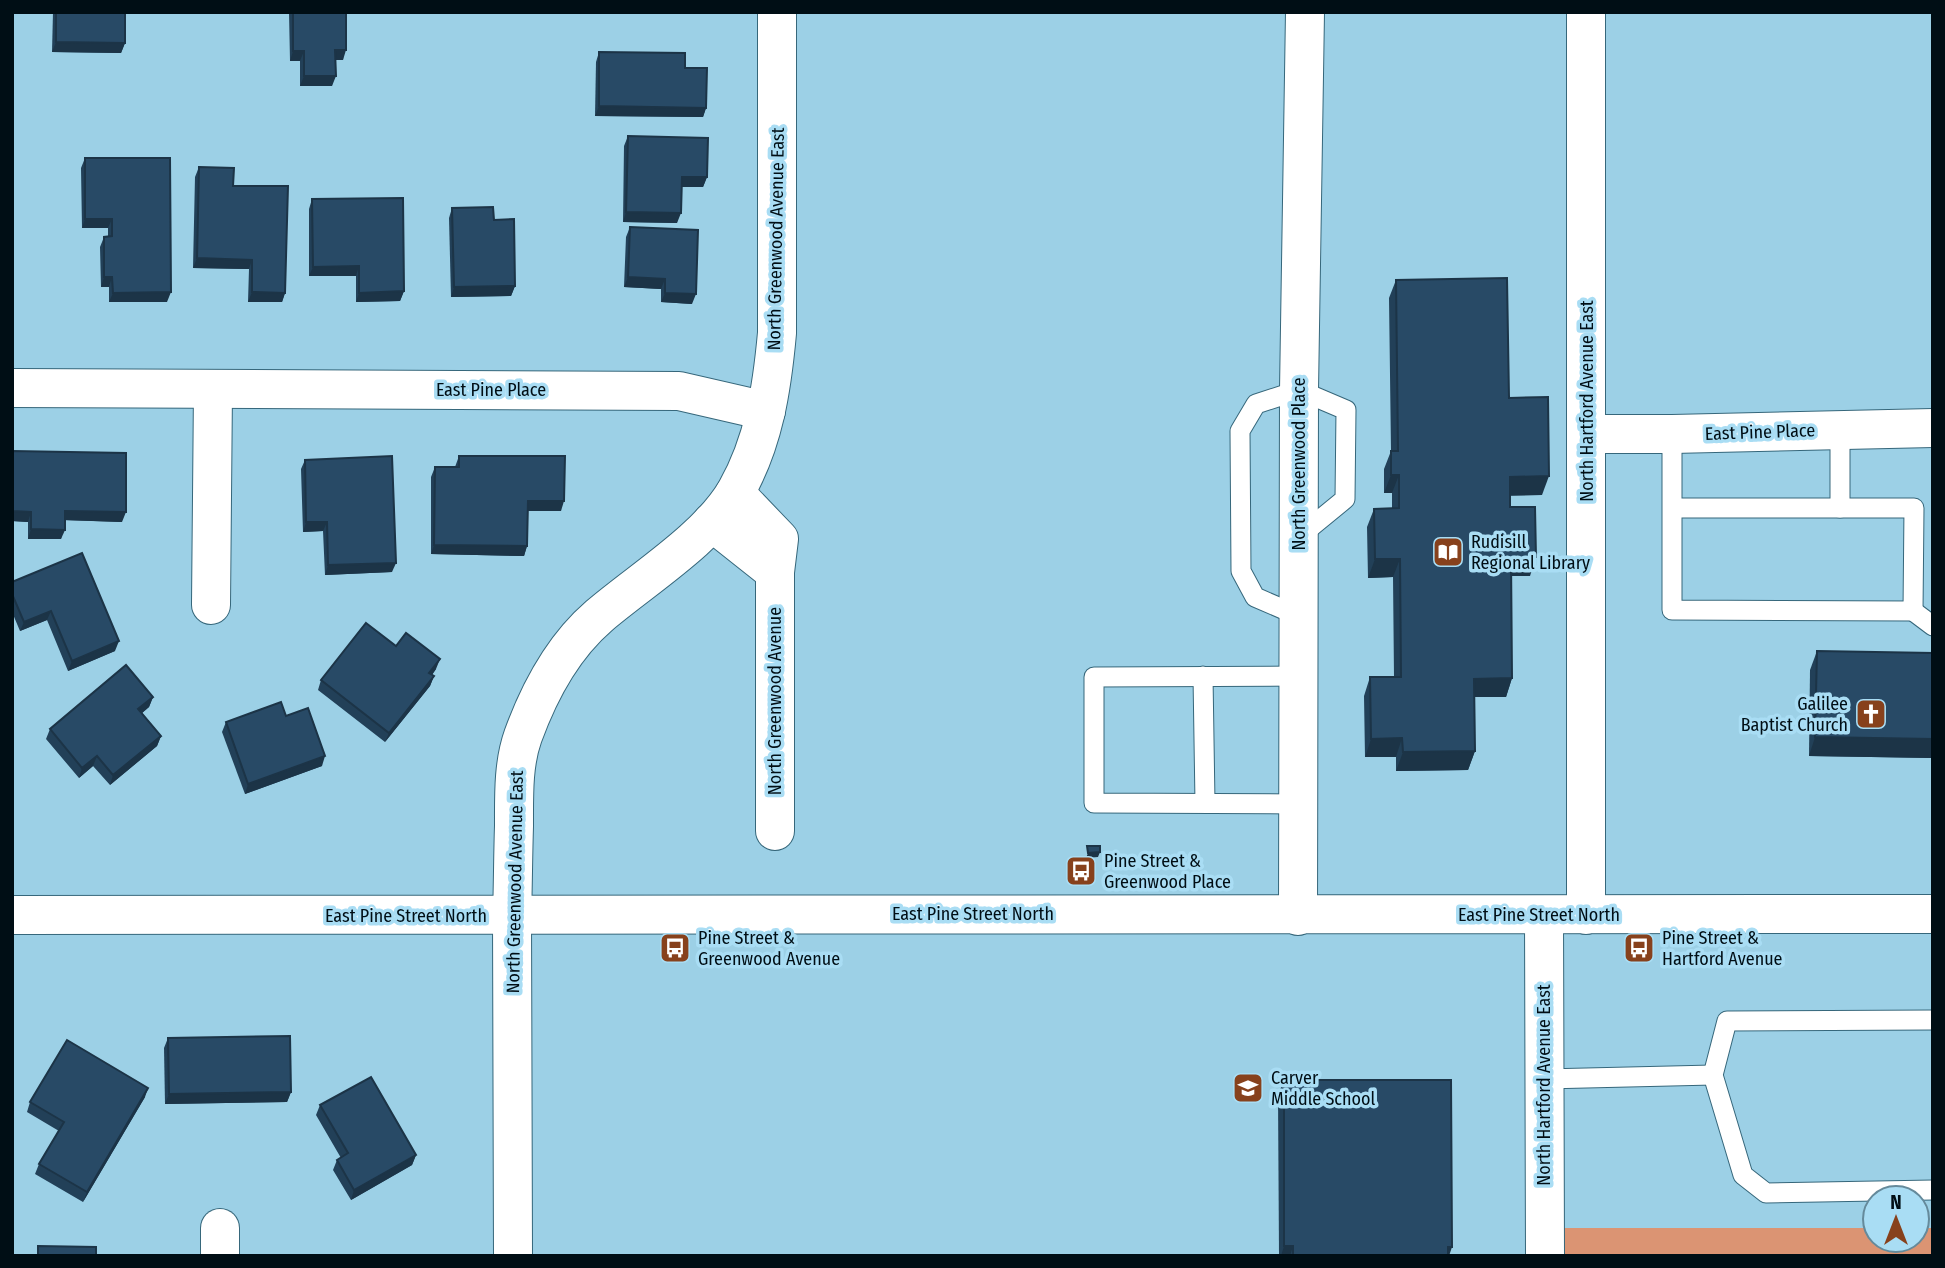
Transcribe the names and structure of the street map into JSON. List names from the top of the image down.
{
  "streets": {
    "street": [
      "North Greenwood Avenue East",
      "East Pine Place",
      "North Hartford Avenue East",
      "North Greenwood Place",
      "North Greenwood Avenue",
      "East Pine Street North"
    ]
  },
  "crossings": [
    ["North Greenwood Avenue East", "East Pine Place"],
    ["North Greenwood Avenue East", "North Greenwood Avenue"],
    ["North Greenwood Avenue East", "East Pine Street North"],
    ["East Pine Place", "North Hartford Avenue East"],
    ["North Hartford Avenue East", "East Pine Street North"],
    ["North Greenwood Place", "East Pine Street North"]
  ],
  "places": {
    "library": ["Rudisill Regional Library"],
    "church": ["Galilee Baptist Church"],
    "bus stop": ["Pine Street & Greenwood Place", "Pine Street & Greenwood Avenue", "Pine Street & Hartford Avenue"],
    "school or university": ["Carver Middle School"]
  },
  "north": "top"
}
